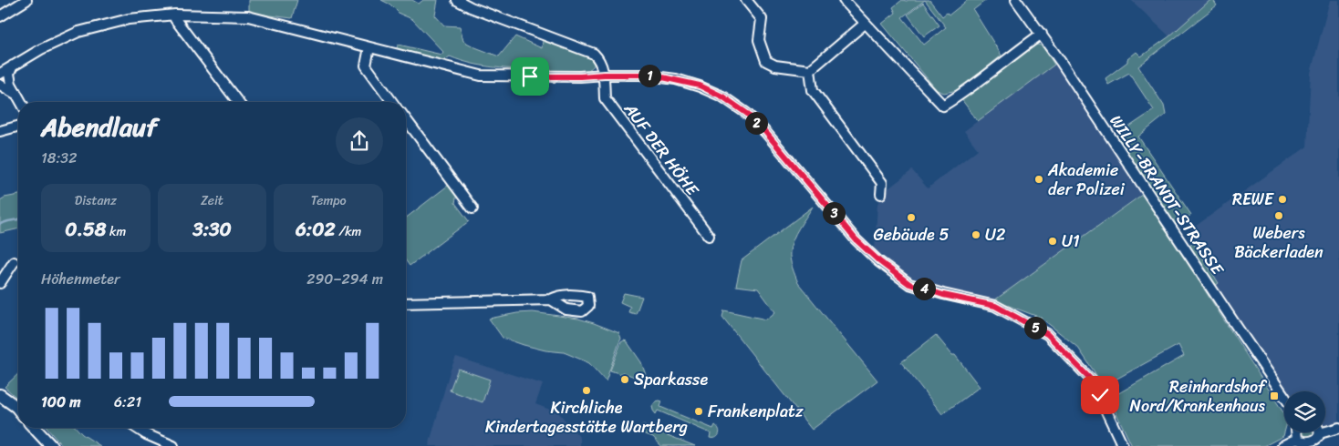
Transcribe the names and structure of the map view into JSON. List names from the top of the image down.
{
  "streets": {
    "street": ["AUF DER HÖHE", "WILLY-BRANDT-STRASSE"]
  },
  "places": {
    "other": [
      "Akademie der Polizei",
      "REWE",
      "Webers Bäckerladen",
      "Gebäude 5",
      "U2",
      "U1",
      "Sparkasse",
      "Kirchliche Kindertagesstätte Wartberg",
      "Frankenplatz"
    ],
    "transit": ["Reinhardshof Nord/Krankenhaus"]
  },
  "page": {
    "pins": [
      "1",
      "2",
      "3",
      "4",
      "5"
    ],
    "heading": ["Abendlauf", "18:32"],
    "stats": [
      ["Distanz", "0.58 km"],
      ["Zeit", "3:30"],
      ["Tempo", "6:02 /km"]
    ],
    "chart": ["Höhenmeter", "290–294 m"],
    "list": [
      {
        "name": "100 m",
        "note": "6:21"
      }
    ]
  }
}
